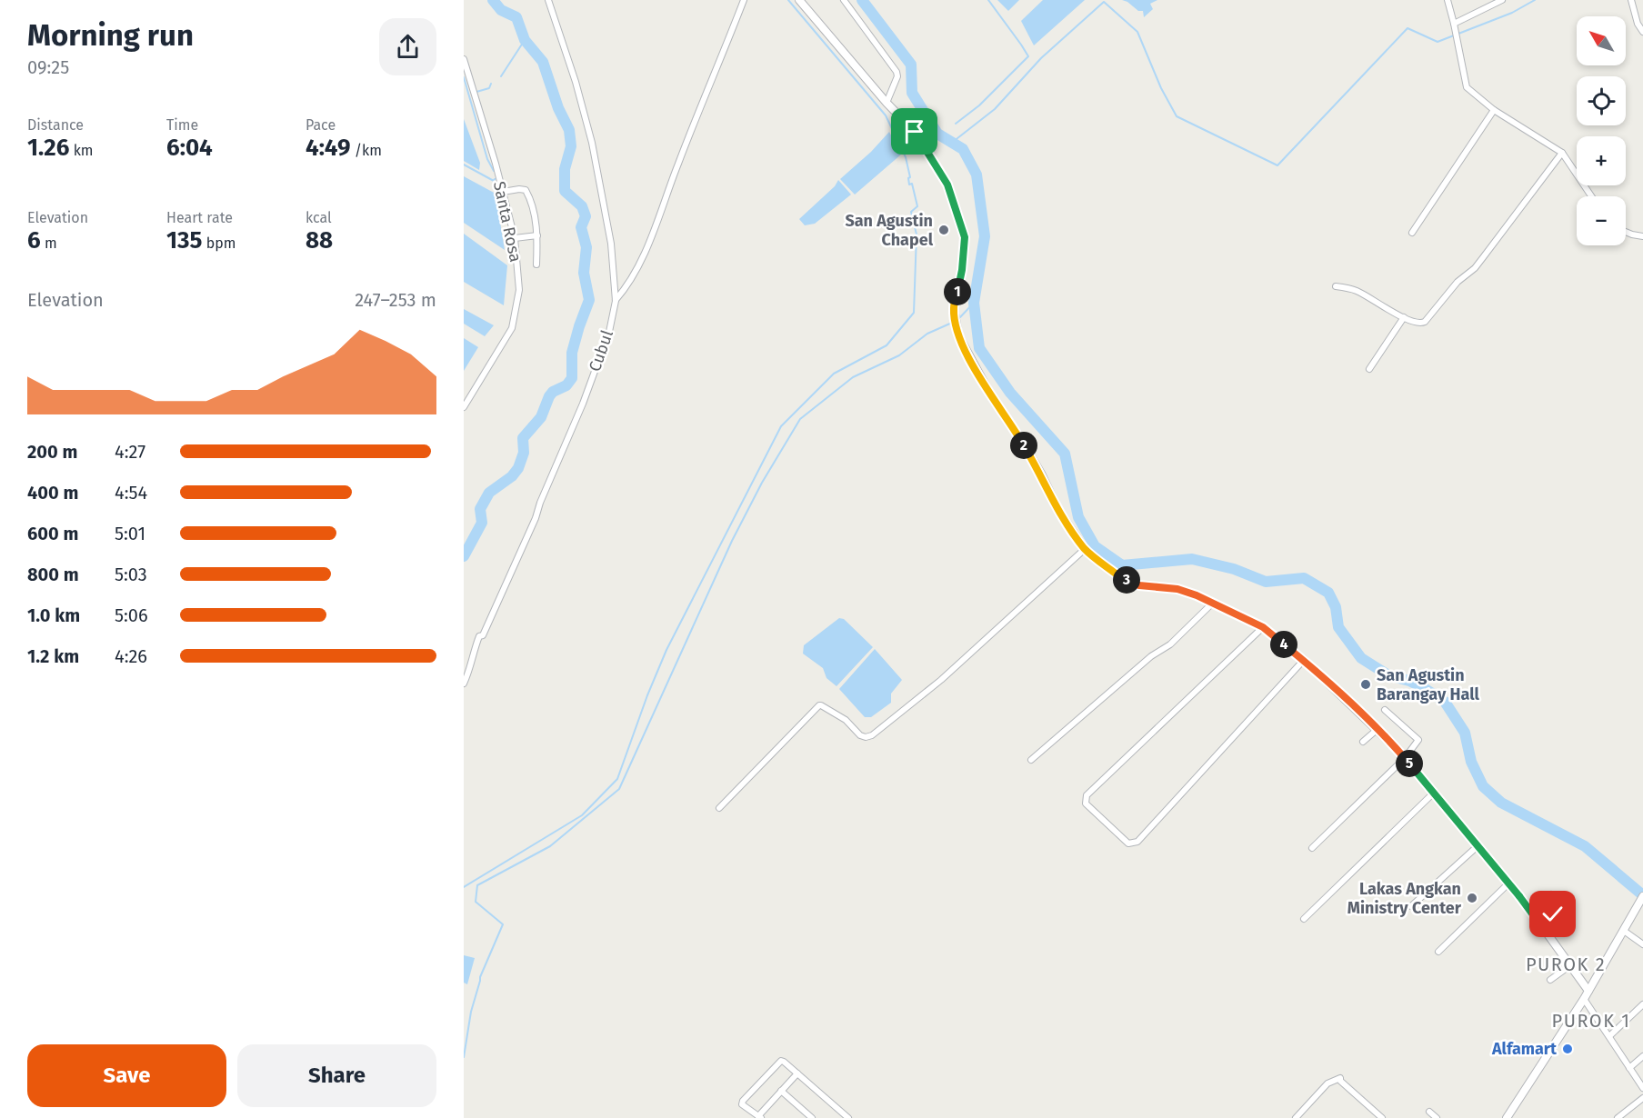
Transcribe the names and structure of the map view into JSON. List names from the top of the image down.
{
  "streets": {
    "street": ["Santa Rosa", "Cubul"]
  },
  "districts": ["PUROK 2", "PUROK 1"],
  "places": [
    "San Agustin Chapel",
    "San Agustin Barangay Hall",
    "Lakas Angkan Ministry Center",
    "Alfamart"
  ],
  "north": "top left",
  "page": {
    "heading": ["Morning run", "09:25"],
    "map_buttons": ["+", "−"],
    "stats": [
      ["Distance", "1.26 km"],
      ["Time", "6:04"],
      ["Pace", "4:49 /km"],
      ["Elevation", "6 m"],
      ["Heart rate", "135 bpm"],
      ["kcal", "88"]
    ],
    "chart": ["Elevation", "247–253 m"],
    "pins": [
      "1",
      "2",
      "3",
      "4",
      "5"
    ],
    "list": [
      {
        "name": "200 m",
        "note": "4:27"
      },
      {
        "name": "400 m",
        "note": "4:54"
      },
      {
        "name": "600 m",
        "note": "5:01"
      },
      {
        "name": "800 m",
        "note": "5:03"
      },
      {
        "name": "1.0 km",
        "note": "5:06"
      },
      {
        "name": "1.2 km",
        "note": "4:26"
      }
    ],
    "buttons": ["Save", "Share"]
  }
}
